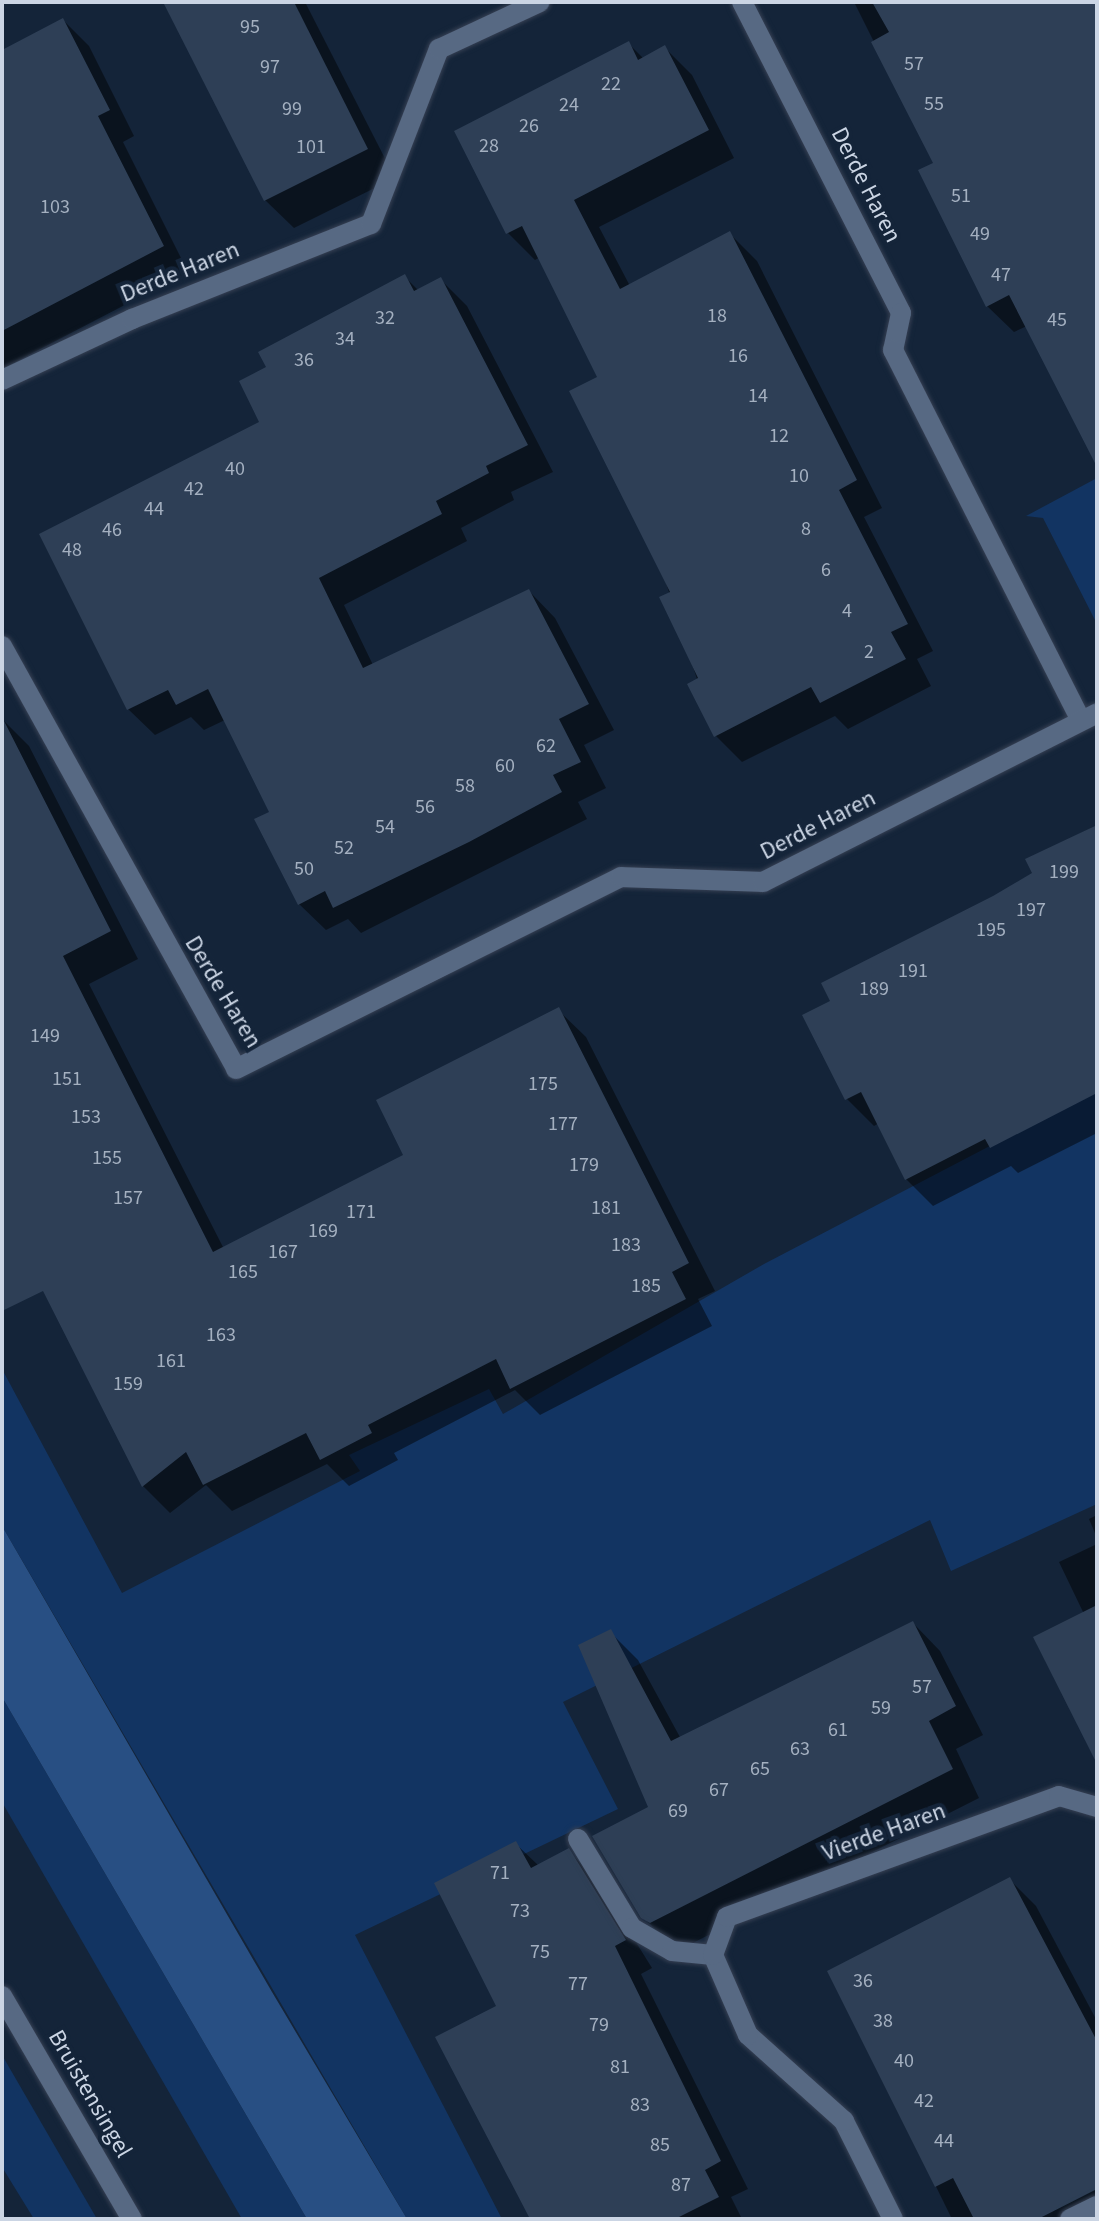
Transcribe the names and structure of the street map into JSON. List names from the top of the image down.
{
  "streets": {
    "street": ["Derde Haren", "Vierde Haren", "Bruistensingel"]
  },
  "house_numbers": [
    "95",
    "57",
    "97",
    "22",
    "55",
    "24",
    "99",
    "26",
    "28",
    "101",
    "51",
    "103",
    "49",
    "47",
    "18",
    "32",
    "45",
    "34",
    "16",
    "36",
    "14",
    "12",
    "40",
    "10",
    "42",
    "44",
    "8",
    "46",
    "48",
    "6",
    "4",
    "2",
    "62",
    "60",
    "58",
    "56",
    "54",
    "52",
    "50",
    "199",
    "197",
    "195",
    "191",
    "189",
    "149",
    "151",
    "175",
    "153",
    "177",
    "155",
    "179",
    "157",
    "181",
    "171",
    "169",
    "183",
    "167",
    "165",
    "185",
    "163",
    "161",
    "159",
    "57",
    "59",
    "61",
    "63",
    "65",
    "67",
    "69",
    "71",
    "73",
    "75",
    "36",
    "77",
    "38",
    "79",
    "40",
    "81",
    "42",
    "83",
    "44",
    "85",
    "87"
  ]
}
